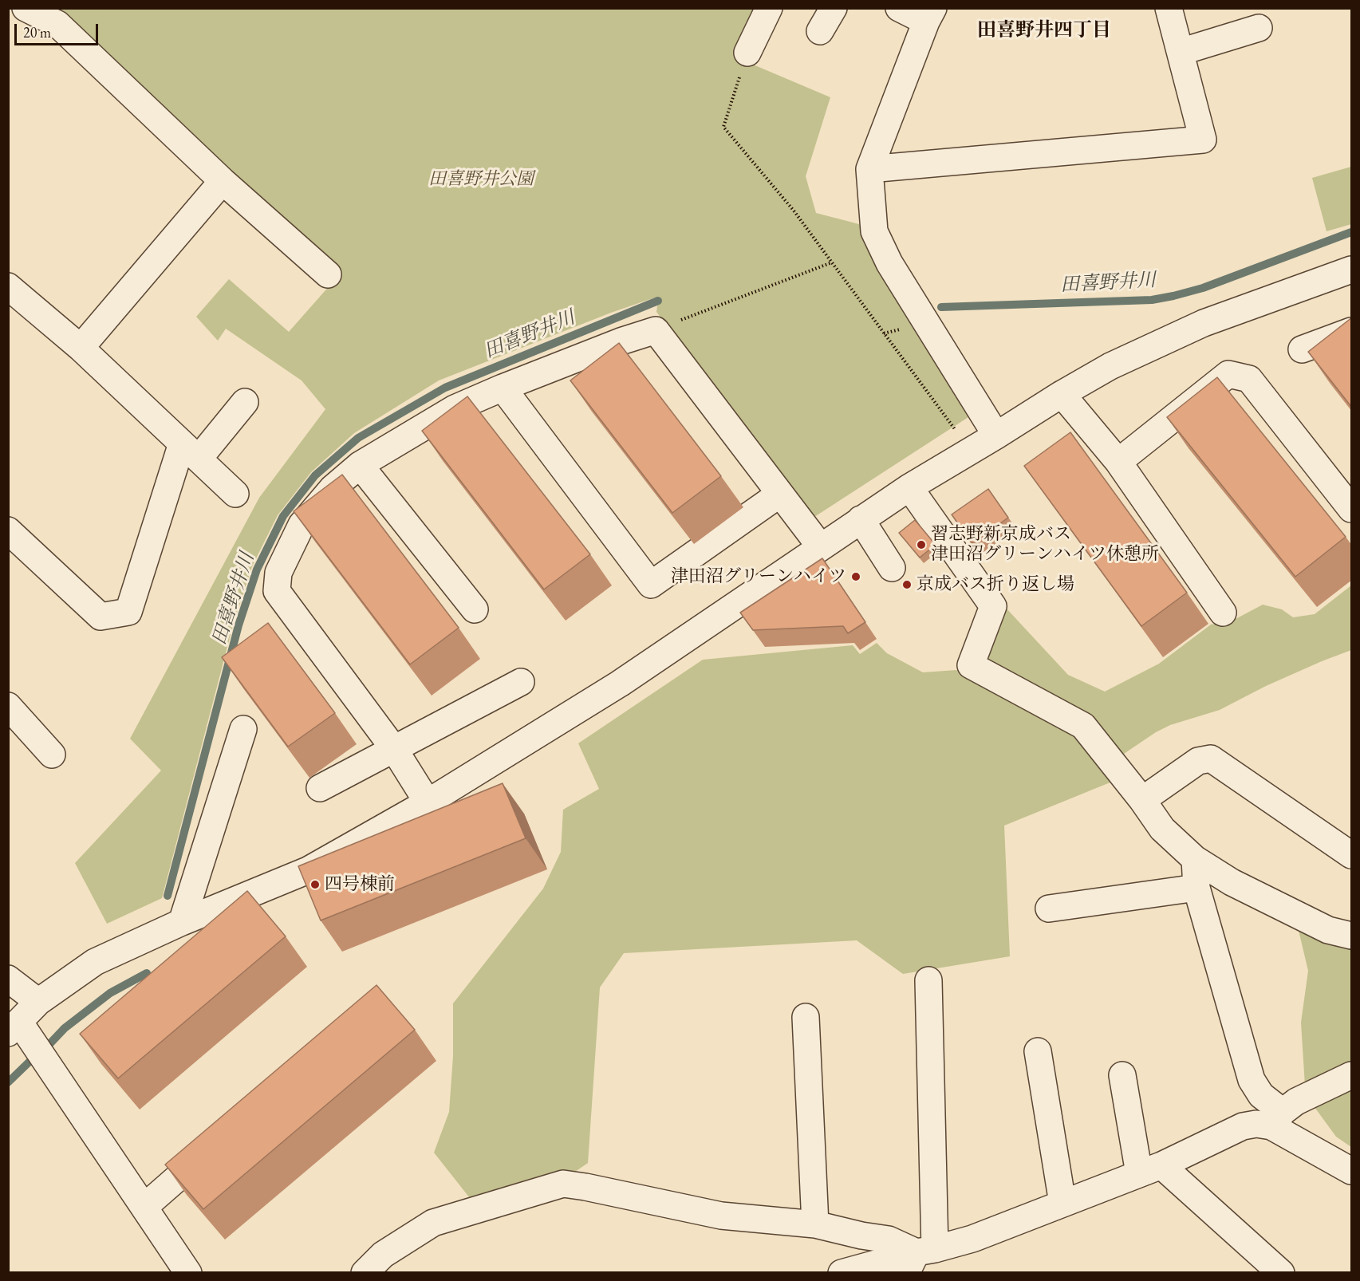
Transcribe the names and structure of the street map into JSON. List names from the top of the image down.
{
  "districts": ["田喜野井四丁目"],
  "water": ["田喜野井川"],
  "parks": ["田喜野井公園"],
  "places": [
    "習志野新京成バス 津田沼グリーンハイツ休憩所",
    "津田沼グリーンハイツ",
    "京成バス折り返し場",
    "四号棟前"
  ],
  "scale_bar": "20 m"
}
